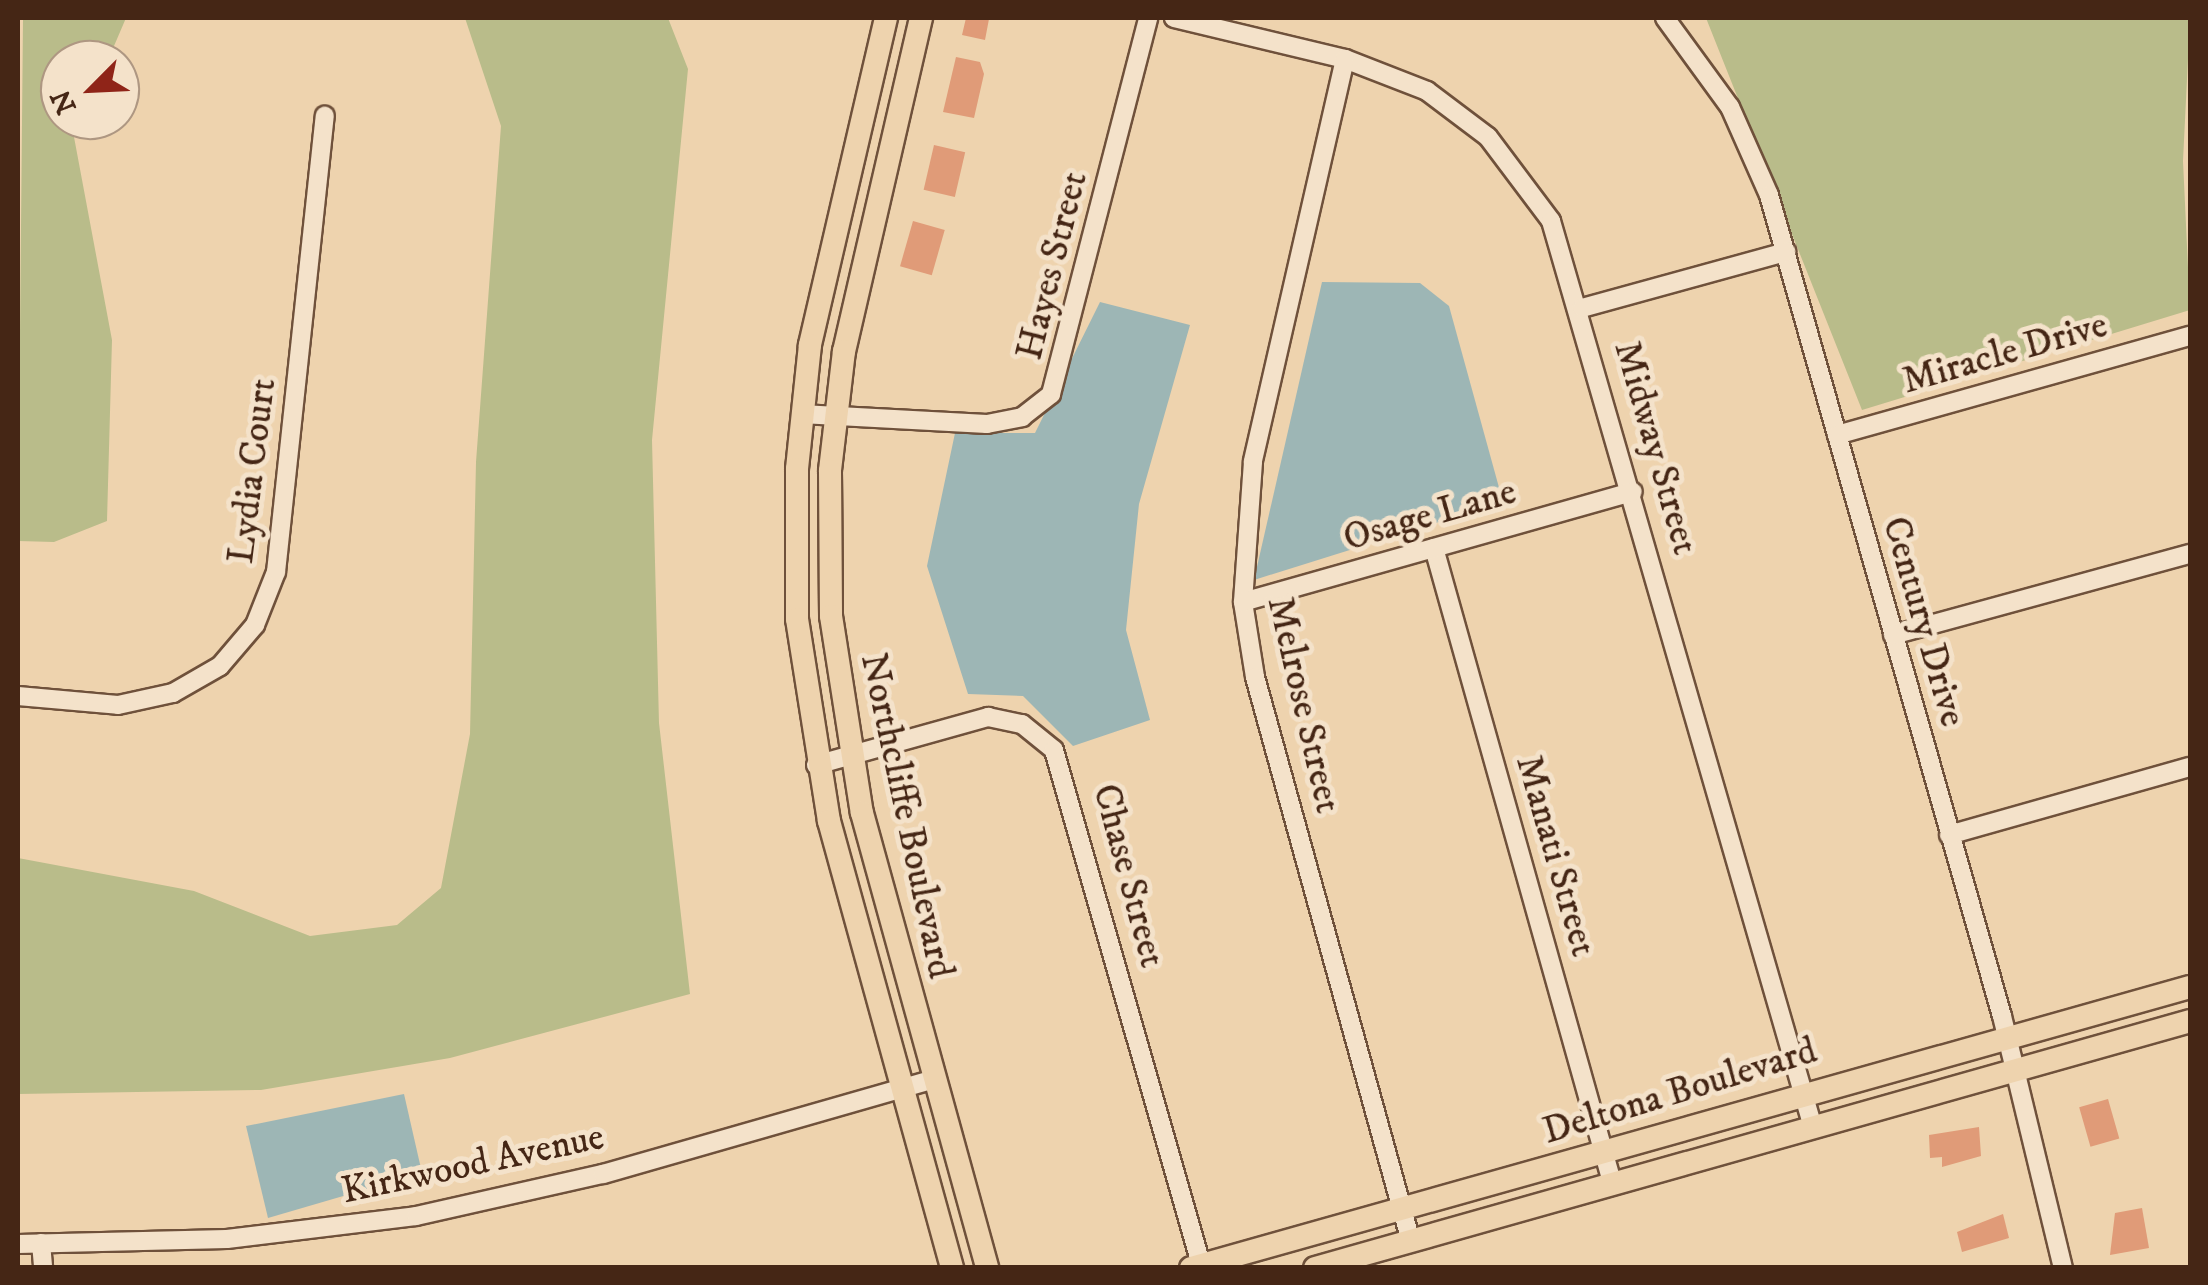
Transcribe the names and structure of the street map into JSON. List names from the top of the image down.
{
  "streets": {
    "main road": ["Northcliffe Boulevard", "Deltona Boulevard"],
    "street": [
      "Hayes Street",
      "Miracle Drive",
      "Midway Street",
      "Lydia Court",
      "Osage Lane",
      "Century Drive",
      "Melrose Street",
      "Manati Street",
      "Chase Street",
      "Kirkwood Avenue"
    ]
  },
  "crossings": [
    ["Hayes Street", "Northcliffe Boulevard"],
    ["Miracle Drive", "Century Drive"],
    ["Midway Street", "Osage Lane"],
    ["Midway Street", "Melrose Street"],
    ["Midway Street", "Deltona Boulevard"],
    ["Osage Lane", "Melrose Street"],
    ["Osage Lane", "Manati Street"],
    ["Century Drive", "Deltona Boulevard"],
    ["Melrose Street", "Deltona Boulevard"],
    ["Northcliffe Boulevard", "Chase Street"],
    ["Northcliffe Boulevard", "Kirkwood Avenue"],
    ["Manati Street", "Deltona Boulevard"],
    ["Chase Street", "Deltona Boulevard"]
  ],
  "north": "bottom left"
}
